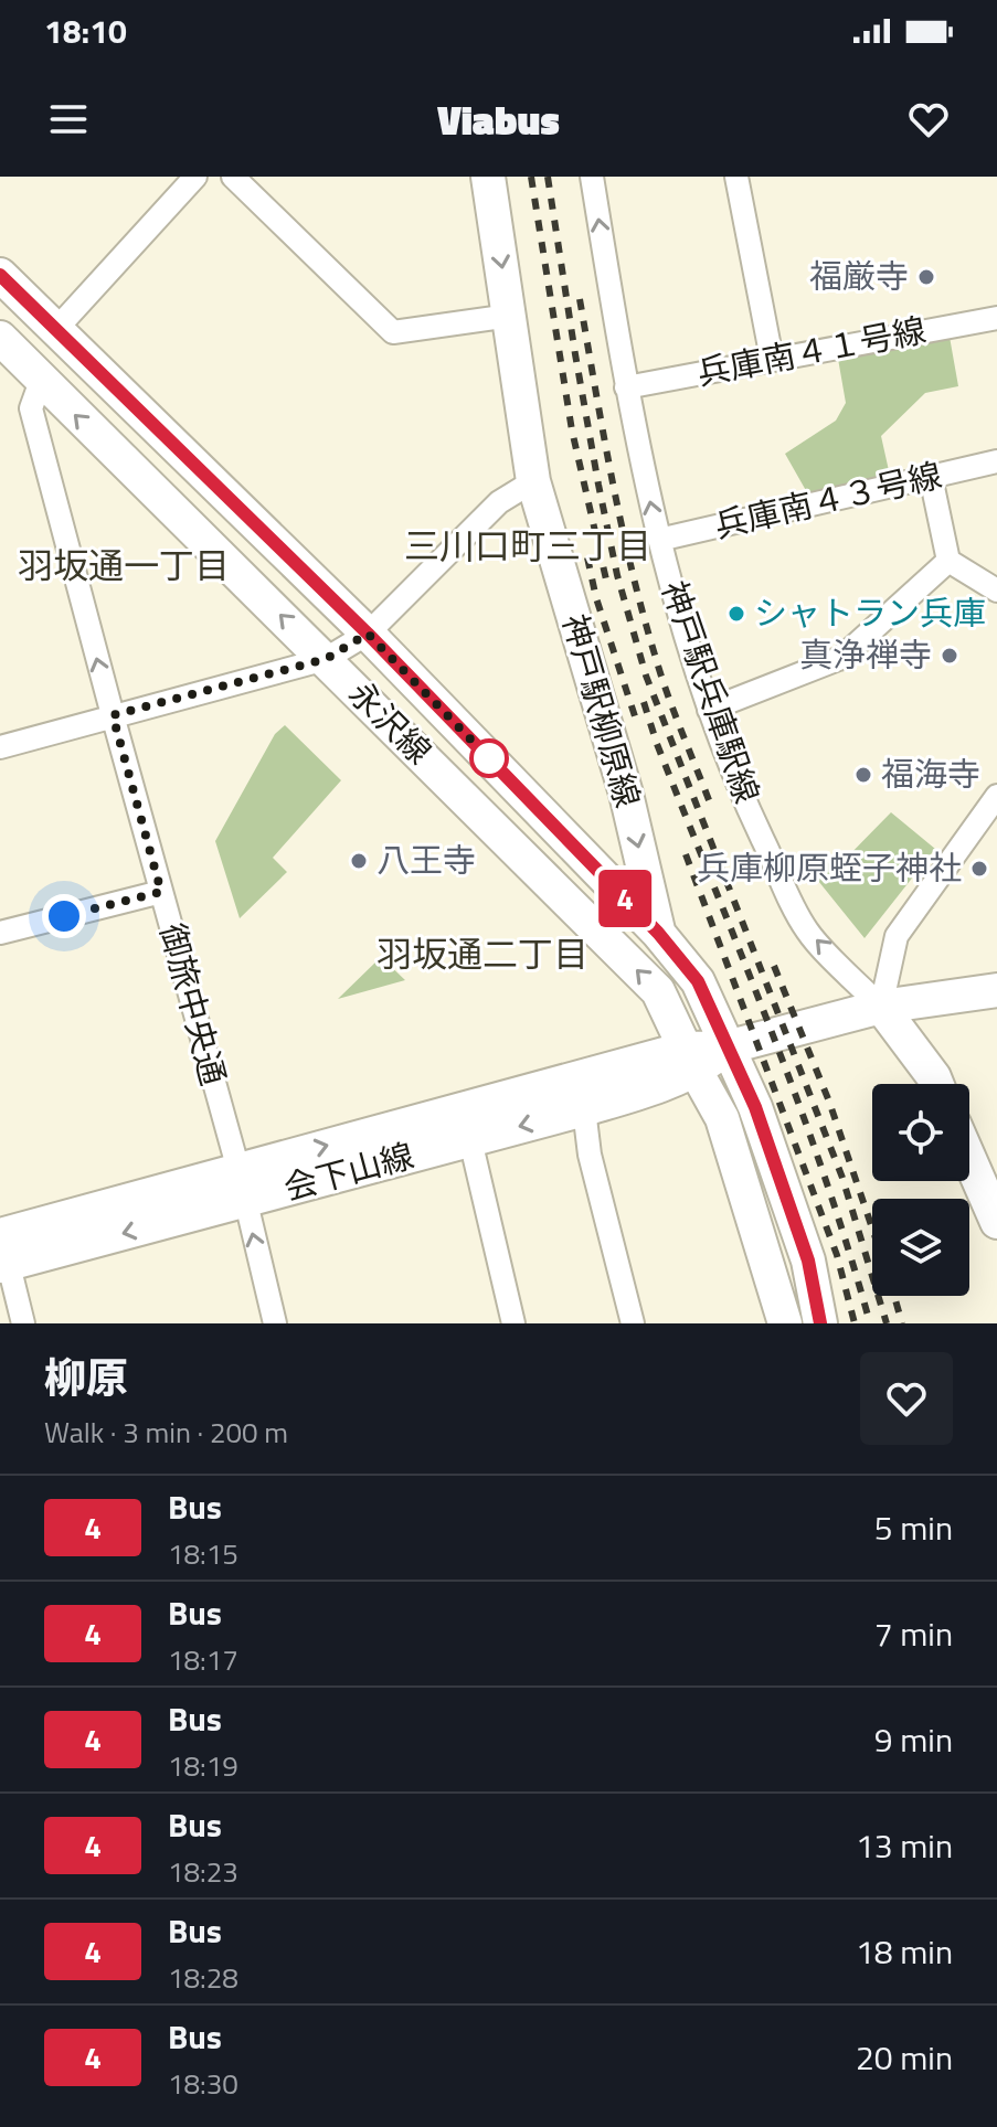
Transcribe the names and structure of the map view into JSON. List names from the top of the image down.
{
  "streets": {
    "street": [
      "兵庫南４１号線",
      "兵庫南４３号線",
      "神戸駅兵庫駅線",
      "神戸駅柳原線",
      "永沢線",
      "御旅中央通",
      "会下山線"
    ]
  },
  "crossings": [
    ["兵庫南４１号線", "神戸駅兵庫駅線"],
    ["兵庫南４３号線", "神戸駅兵庫駅線"],
    ["神戸駅柳原線", "永沢線"],
    ["永沢線", "御旅中央通"],
    ["永沢線", "会下山線"],
    ["御旅中央通", "会下山線"]
  ],
  "one_way": ["神戸駅兵庫駅線", "神戸駅柳原線", "御旅中央通"],
  "districts": ["三川口町三丁目", "羽坂通一丁目", "羽坂通二丁目"],
  "places": [
    "福厳寺",
    "シャトラン兵庫",
    "真浄禅寺",
    "福海寺",
    "八王寺",
    "兵庫柳原蛭子神社"
  ],
  "lines": ["bus line 4"],
  "page": {
    "status": "18:10",
    "header": "Viabus",
    "on_map": "4",
    "heading": ["柳原", "Walk · 3 min · 200 m"],
    "list": [
      {
        "mark": "4",
        "name": "Bus",
        "note": "18:15",
        "value": "5 min"
      },
      {
        "mark": "4",
        "name": "Bus",
        "note": "18:17",
        "value": "7 min"
      },
      {
        "mark": "4",
        "name": "Bus",
        "note": "18:19",
        "value": "9 min"
      },
      {
        "mark": "4",
        "name": "Bus",
        "note": "18:23",
        "value": "13 min"
      },
      {
        "mark": "4",
        "name": "Bus",
        "note": "18:28",
        "value": "18 min"
      },
      {
        "mark": "4",
        "name": "Bus",
        "note": "18:30",
        "value": "20 min"
      }
    ]
  }
}
